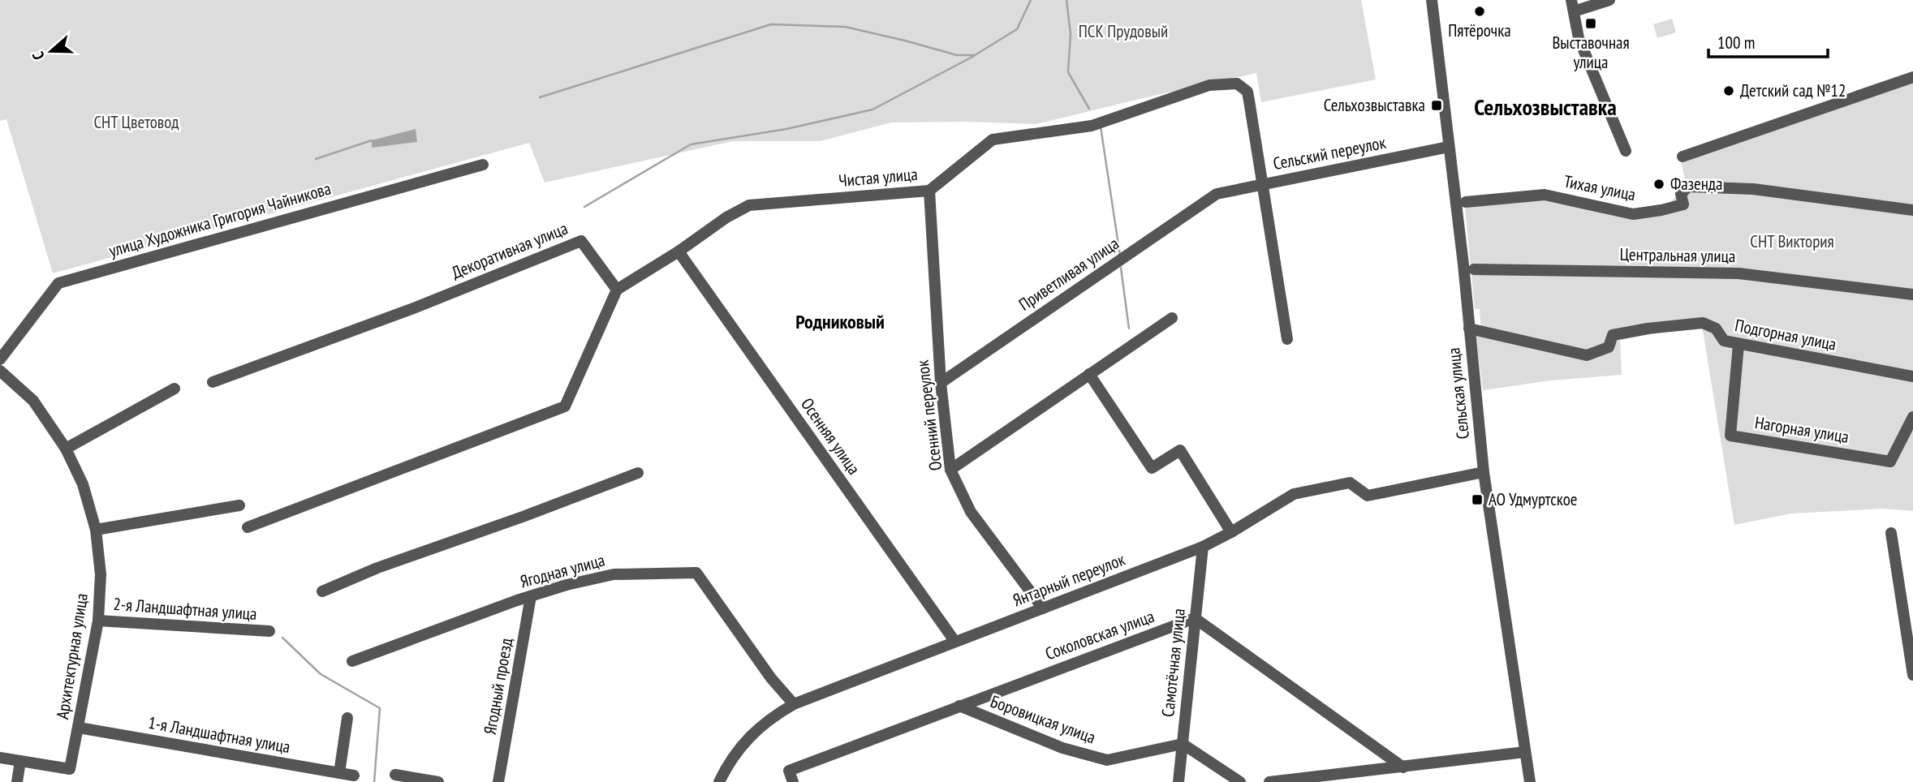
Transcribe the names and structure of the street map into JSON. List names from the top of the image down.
{
  "streets": {
    "street": [
      "Сельский переулок",
      "Чистая улица",
      "Тихая улица",
      "улица Художника Григория Чайникова",
      "Декоративная улица",
      "Центральная улица",
      "Приветливая улица",
      "Подгорная улица",
      "Сельская улица",
      "Осенний переулок",
      "Нагорная улица",
      "Осенняя улица",
      "Ягодная улица",
      "Янтарный переулок",
      "2-я Ландшафтная улица",
      "Соколовская улица",
      "Архитектурная улица",
      "Самотёчная улица",
      "Ягодный проезд",
      "Боровицкая улица",
      "1-я Ландшафтная улица"
    ]
  },
  "crossings": [
    ["Сельский переулок", "Чистая улица"],
    ["Сельский переулок", "Приветливая улица"],
    ["Сельский переулок", "Сельская улица"],
    ["Чистая улица", "Декоративная улица"],
    ["Чистая улица", "Осенний переулок"],
    ["Чистая улица", "Осенняя улица"],
    ["Приветливая улица", "Осенний переулок"],
    ["Подгорная улица", "Сельская улица"],
    ["Подгорная улица", "Нагорная улица"],
    ["Сельская улица", "Янтарный переулок"],
    ["Осенний переулок", "Янтарный переулок"],
    ["Осенняя улица", "Янтарный переулок"],
    ["Ягодная улица", "Янтарный переулок"],
    ["Ягодная улица", "Ягодный проезд"],
    ["Янтарный переулок", "Самотёчная улица"],
    ["2-я Ландшафтная улица", "Архитектурная улица"],
    ["Соколовская улица", "Самотёчная улица"],
    ["Соколовская улица", "Боровицкая улица"],
    ["Архитектурная улица", "1-я Ландшафтная улица"],
    ["Самотёчная улица", "Боровицкая улица"]
  ],
  "districts": ["Сельхозвыставка", "Родниковый"],
  "parks": ["ПСК Прудовый", "СНТ Цветовод", "СНТ Виктория"],
  "places": {
    "other": ["Пятёрочка", "Детский сад №12", "Фазенда"],
    "transit": ["Выставочная улица", "Сельхозвыставка", "АО Удмуртское"]
  },
  "scale_bar": "100 m",
  "north": "left"
}
